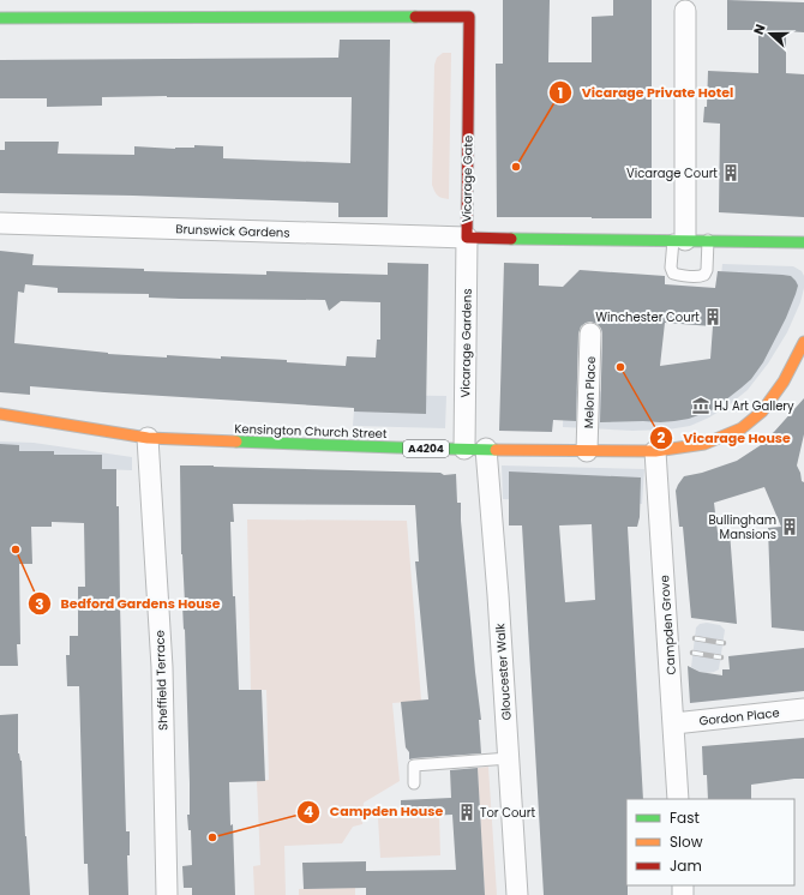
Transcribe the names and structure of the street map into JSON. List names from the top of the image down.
{
  "streets": {
    "main road": ["Vicarage Gate", "Kensington Church Street", "A4204"],
    "street": [
      "Brunswick Gardens",
      "Vicarage Gardens",
      "Melon Place",
      "Campden Grove",
      "Gloucester Walk",
      "Sheffield Terrace",
      "Gordon Place"
    ]
  },
  "crossings": [
    ["Vicarage Gate", "Brunswick Gardens"],
    ["Vicarage Gate", "Vicarage Gardens"],
    ["Brunswick Gardens", "Vicarage Gardens"],
    ["Vicarage Gardens", "Kensington Church Street"],
    ["Melon Place", "Kensington Church Street"],
    ["Kensington Church Street", "Campden Grove"],
    ["Kensington Church Street", "Gloucester Walk"],
    ["Kensington Church Street", "Sheffield Terrace"],
    ["Campden Grove", "Gordon Place"]
  ],
  "places": {
    "other": [
      "Vicarage Private Hotel",
      "Vicarage House",
      "Bedford Gardens House",
      "Campden House"
    ],
    "building": [
      "Vicarage Court",
      "Winchester Court",
      "Bullingham Mansions",
      "Tor Court"
    ],
    "museum": ["HJ Art Gallery"]
  },
  "legend": ["Fast", "Slow", "Jam"],
  "north": "left"
}
